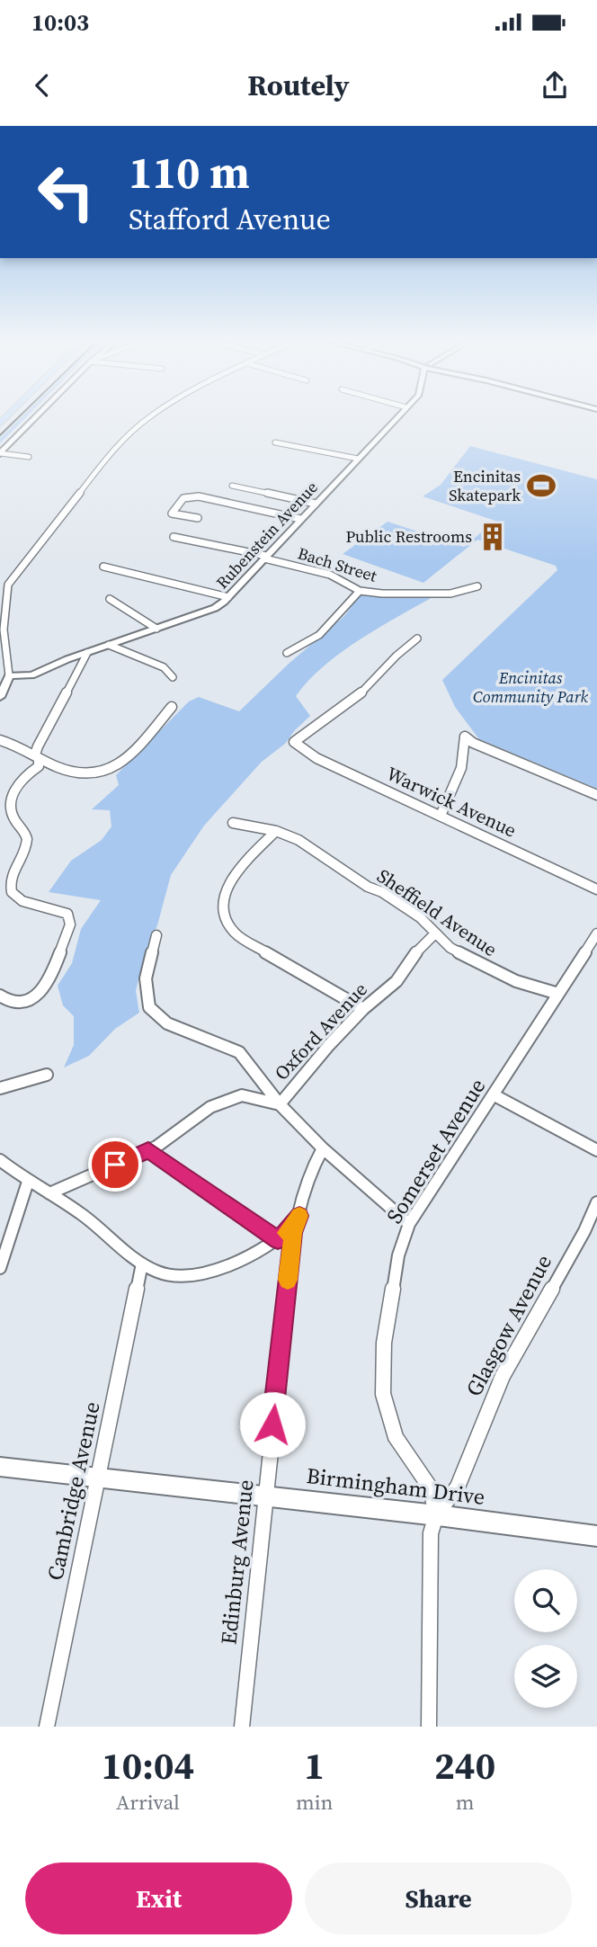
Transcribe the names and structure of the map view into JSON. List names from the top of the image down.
{
  "streets": {
    "main road": ["Birmingham Drive"],
    "street": [
      "Rubenstein Avenue",
      "Bach Street",
      "Warwick Avenue",
      "Sheffield Avenue",
      "Oxford Avenue",
      "Somerset Avenue",
      "Glasgow Avenue",
      "Cambridge Avenue",
      "Edinburg Avenue"
    ]
  },
  "crossings": [
    ["Rubenstein Avenue", "Bach Street"],
    ["Sheffield Avenue", "Oxford Avenue"],
    ["Sheffield Avenue", "Somerset Avenue"],
    ["Somerset Avenue", "Glasgow Avenue"],
    ["Somerset Avenue", "Birmingham Drive"],
    ["Glasgow Avenue", "Birmingham Drive"],
    ["Birmingham Drive", "Cambridge Avenue"],
    ["Birmingham Drive", "Edinburg Avenue"]
  ],
  "parks": ["Encinitas Community Park"],
  "places": {
    "sports": ["Encinitas Skatepark"],
    "building": ["Public Restrooms"]
  },
  "page": {
    "status": "10:03",
    "header": "Routely",
    "turn": ["110 m", "Stafford Avenue"],
    "eta": [
      "10:04",
      "Arrival",
      "1",
      "min",
      "240",
      "m"
    ],
    "buttons": ["Exit", "Share"]
  }
}
